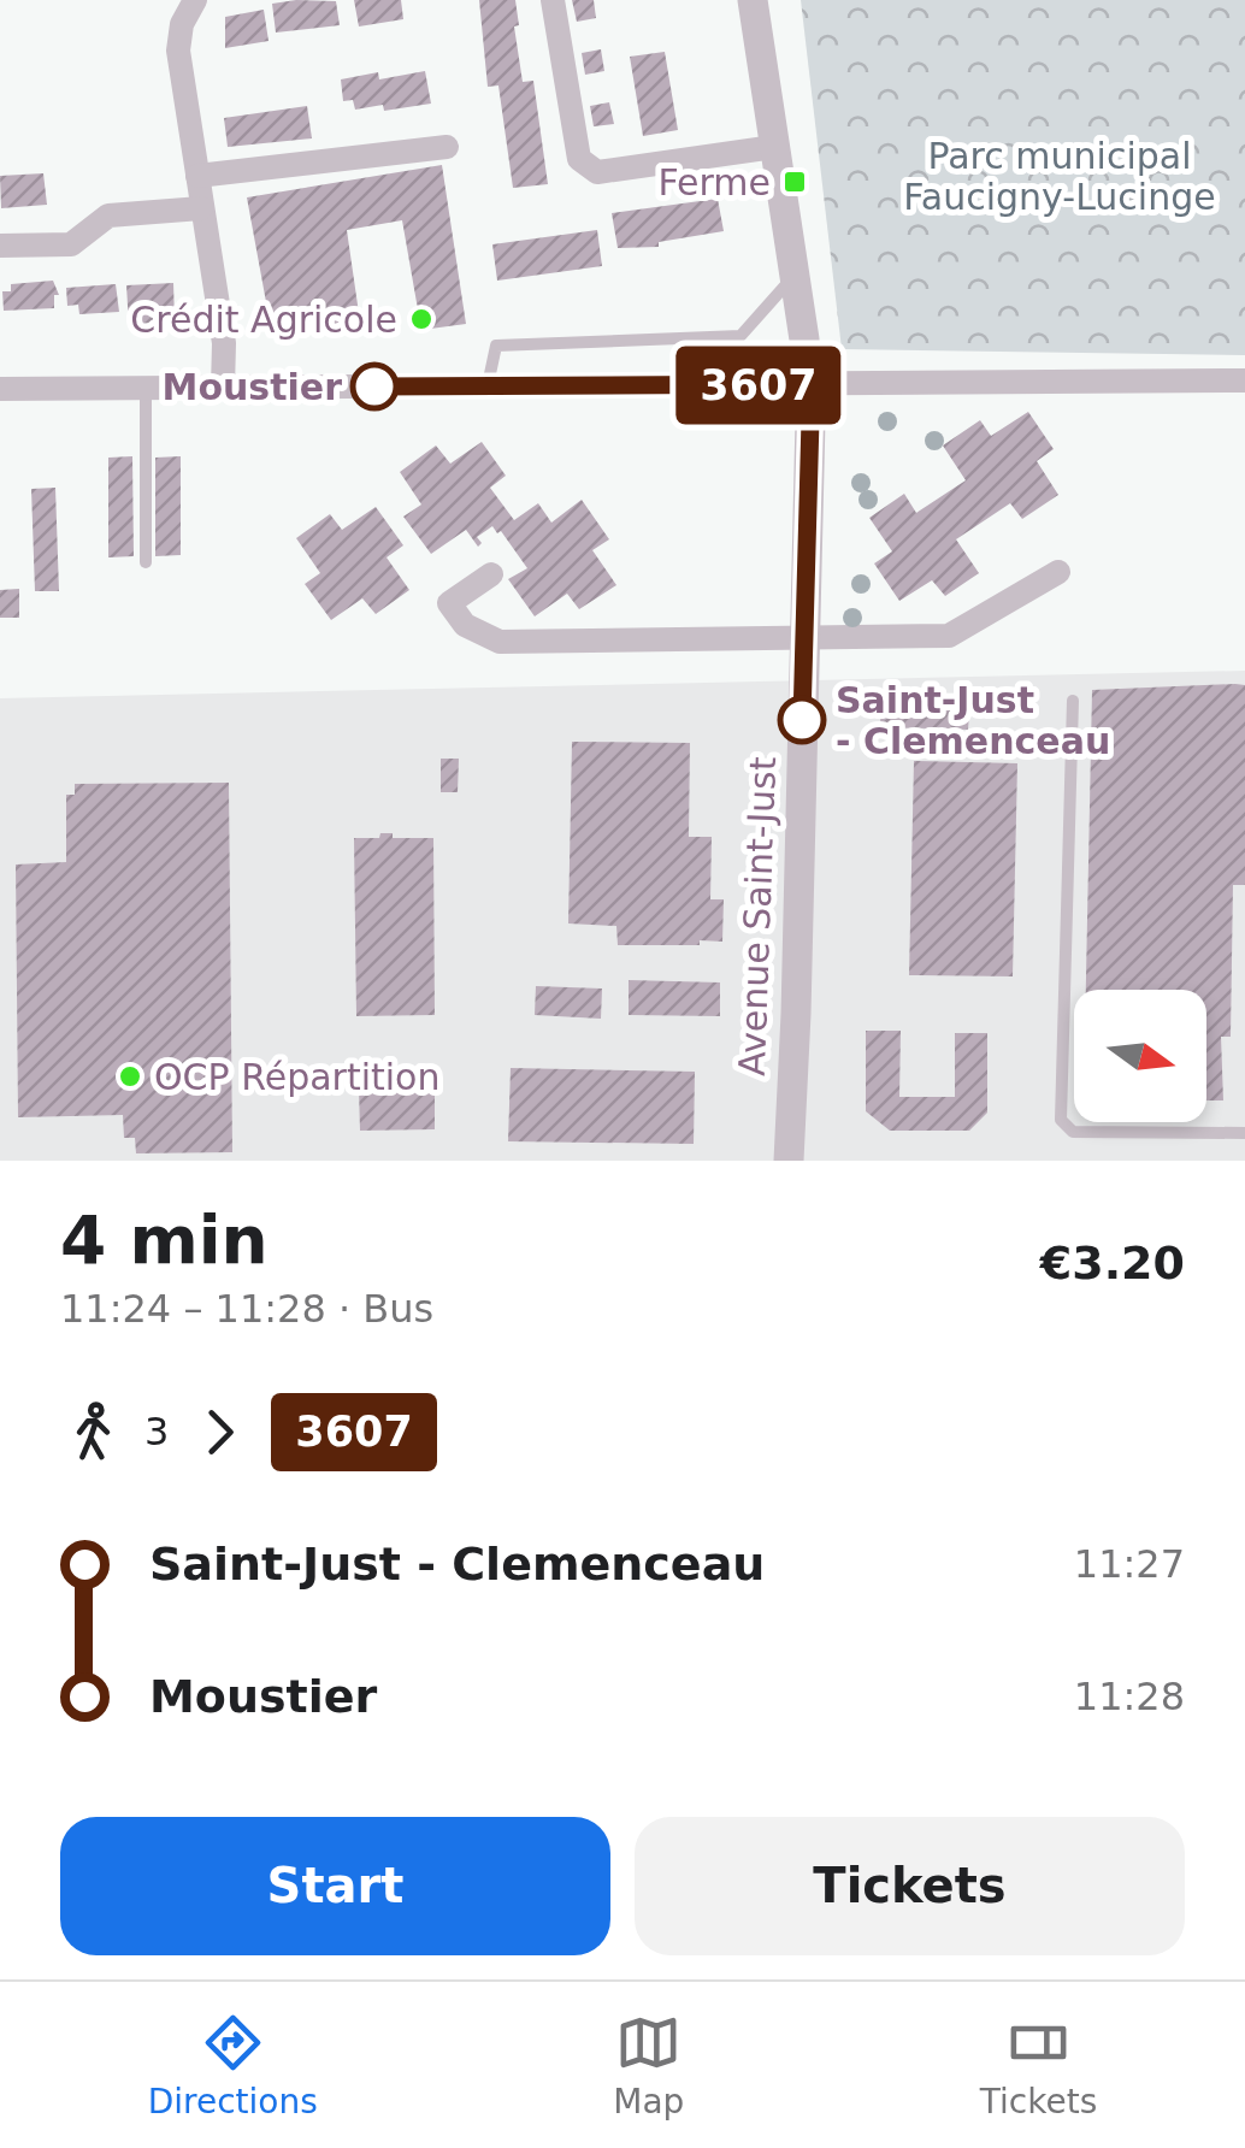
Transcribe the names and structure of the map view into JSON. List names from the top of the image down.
{
  "streets": {
    "street": ["Avenue Saint-Just"]
  },
  "parks": ["Parc municipal Faucigny-Lucinge"],
  "places": {
    "transit": ["Ferme"],
    "other": [
      "Crédit Agricole",
      "Moustier",
      "Saint-Just - Clemenceau",
      "OCP Répartition"
    ]
  },
  "lines": ["bus line 3607"],
  "north": "right",
  "page": {
    "on_map": "3607",
    "heading": ["4 min", "11:24 – 11:28 · Bus", "€3.20"],
    "legs": ["3", "3607"],
    "list": [
      {
        "name": "Saint-Just - Clemenceau",
        "value": "11:27"
      },
      {
        "name": "Moustier",
        "value": "11:28"
      }
    ],
    "buttons": ["Start", "Tickets"],
    "tabs": ["Directions", "Map", "Tickets"]
  }
}
